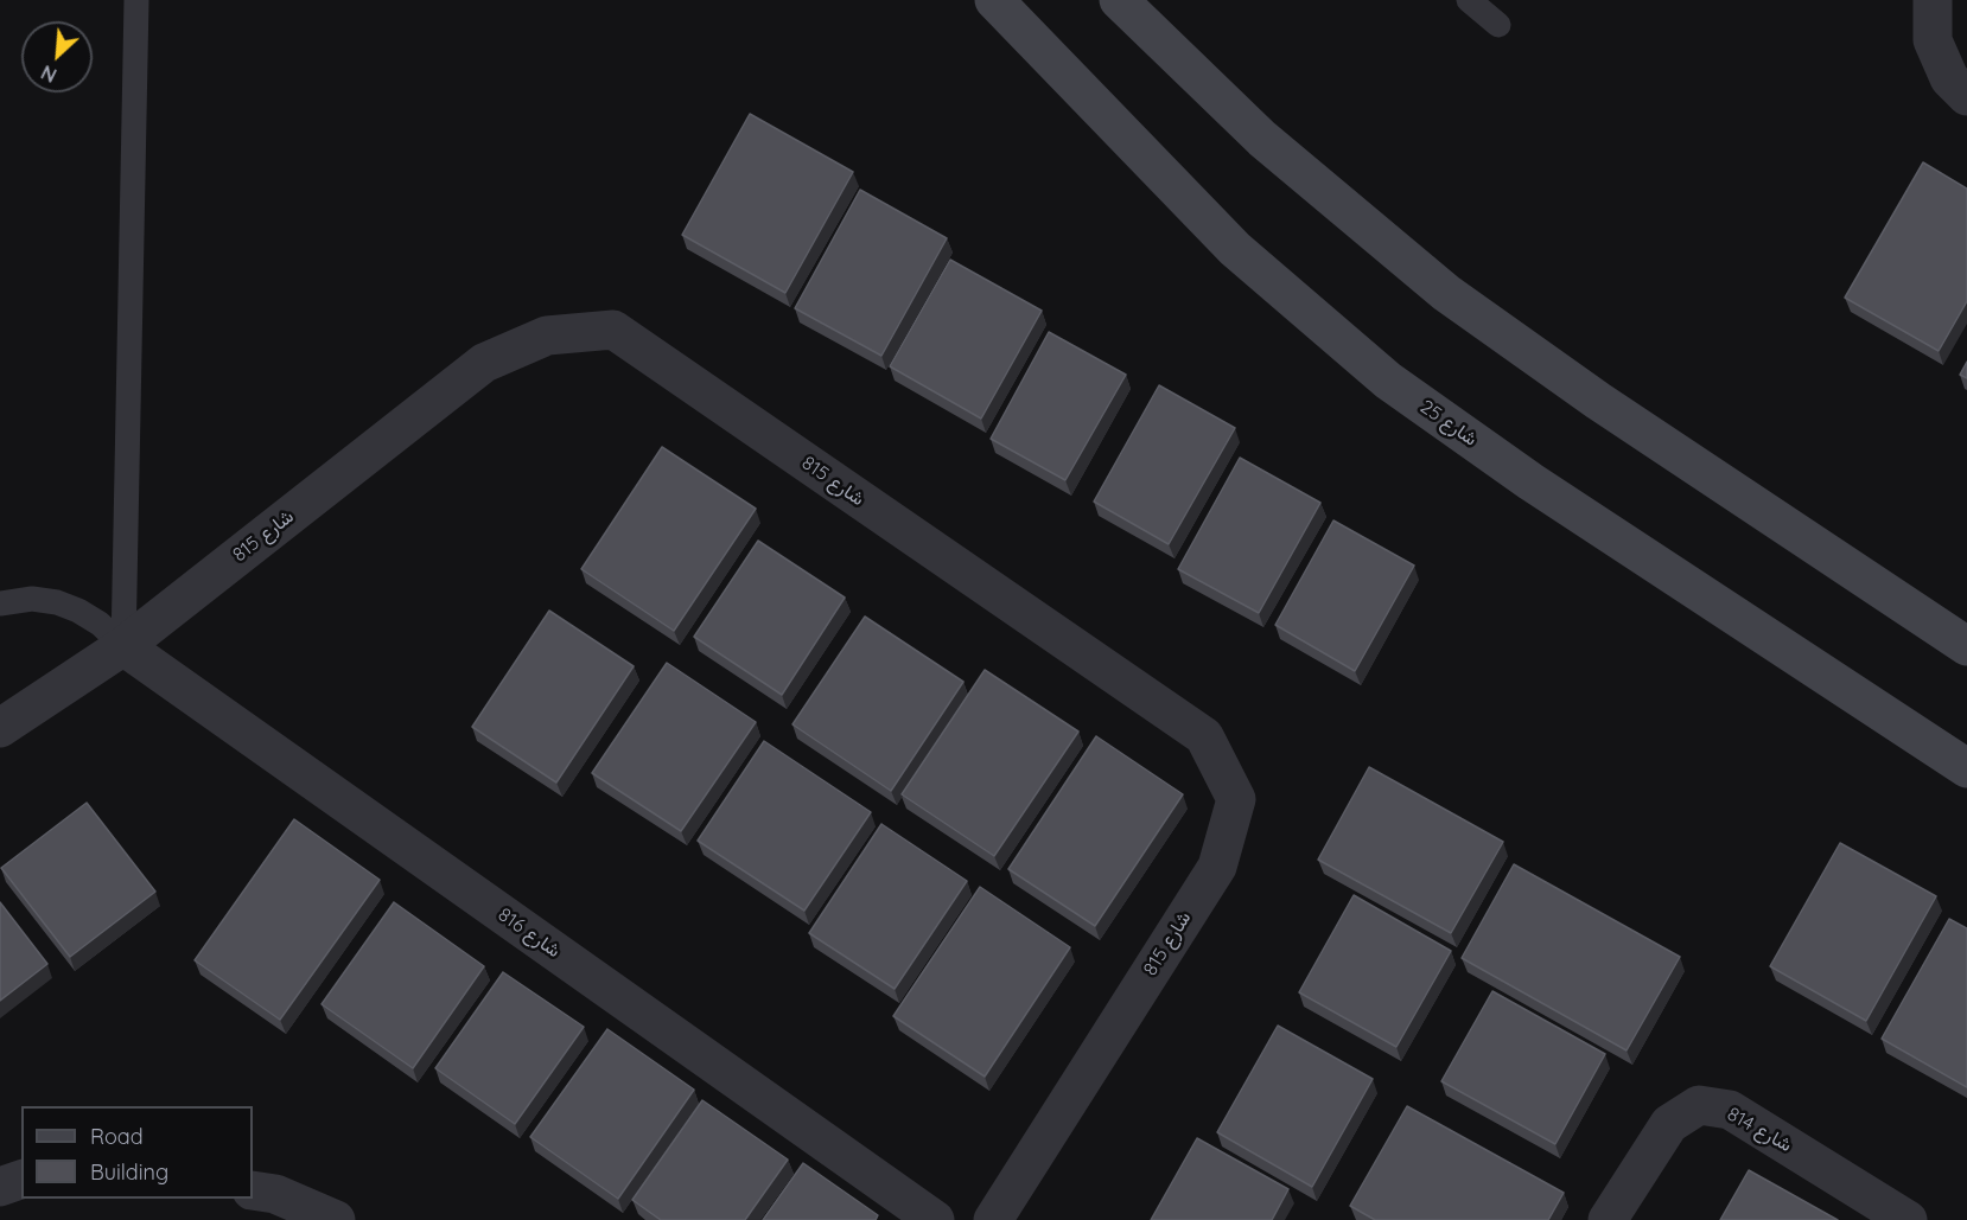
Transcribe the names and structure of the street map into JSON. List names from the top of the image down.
{
  "streets": {
    "street": [
      "شارع 25",
      "شارع 815",
      "شارع 816",
      "شارع 814"
    ]
  },
  "crossings": [
    ["شارع 815", "شارع 816"]
  ],
  "legend": ["Road", "Building"],
  "north": "bottom left"
}
